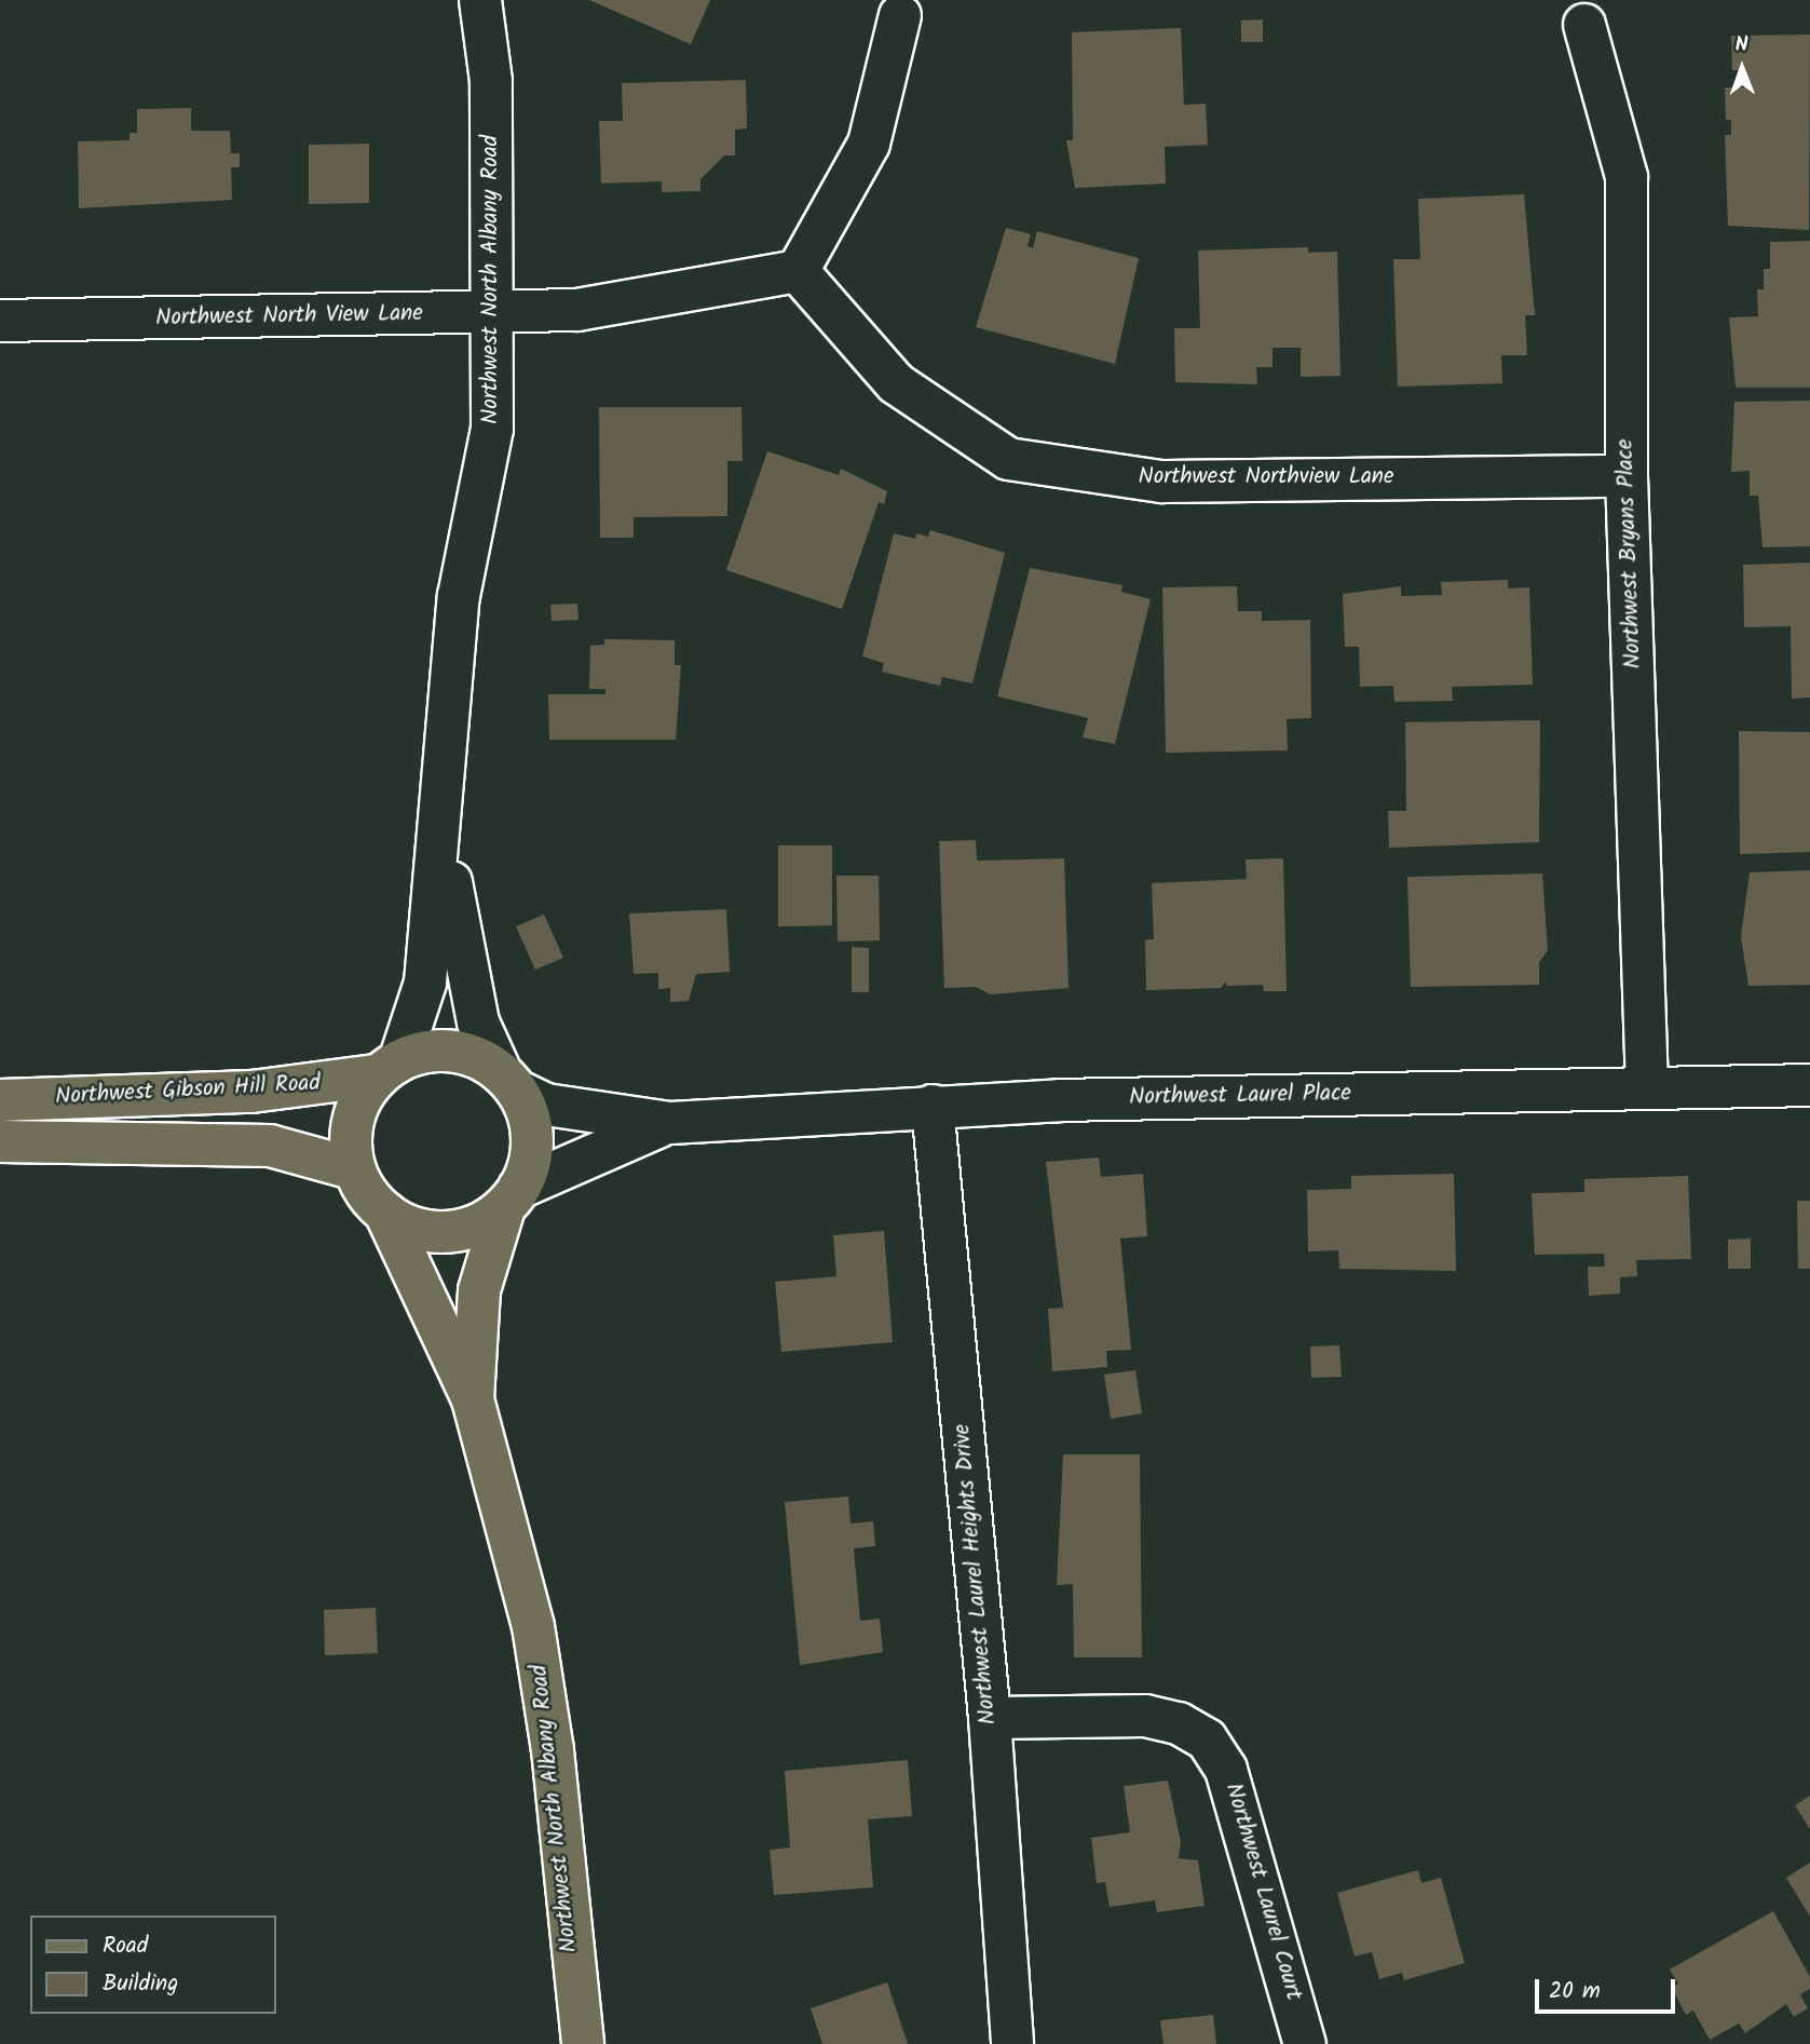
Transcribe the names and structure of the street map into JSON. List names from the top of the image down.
{
  "streets": {
    "main road": ["Northwest North Albany Road", "Northwest Gibson Hill Road"],
    "street": [
      "Northwest North View Lane",
      "Northwest Northview Lane",
      "Northwest Bryans Place",
      "Northwest Laurel Place",
      "Northwest Laurel Heights Drive",
      "Northwest Laurel Court"
    ]
  },
  "crossings": [
    ["Northwest North Albany Road", "Northwest North View Lane"],
    ["Northwest North Albany Road", "Northwest Gibson Hill Road"],
    ["Northwest North Albany Road", "Northwest Laurel Place"],
    ["Northwest North View Lane", "Northwest Northview Lane"],
    ["Northwest Northview Lane", "Northwest Bryans Place"],
    ["Northwest Bryans Place", "Northwest Laurel Place"],
    ["Northwest Gibson Hill Road", "Northwest Laurel Place"],
    ["Northwest Laurel Place", "Northwest Laurel Heights Drive"],
    ["Northwest Laurel Heights Drive", "Northwest Laurel Court"]
  ],
  "legend": ["Road", "Building"],
  "scale_bar": "20 m",
  "north": "top"
}
